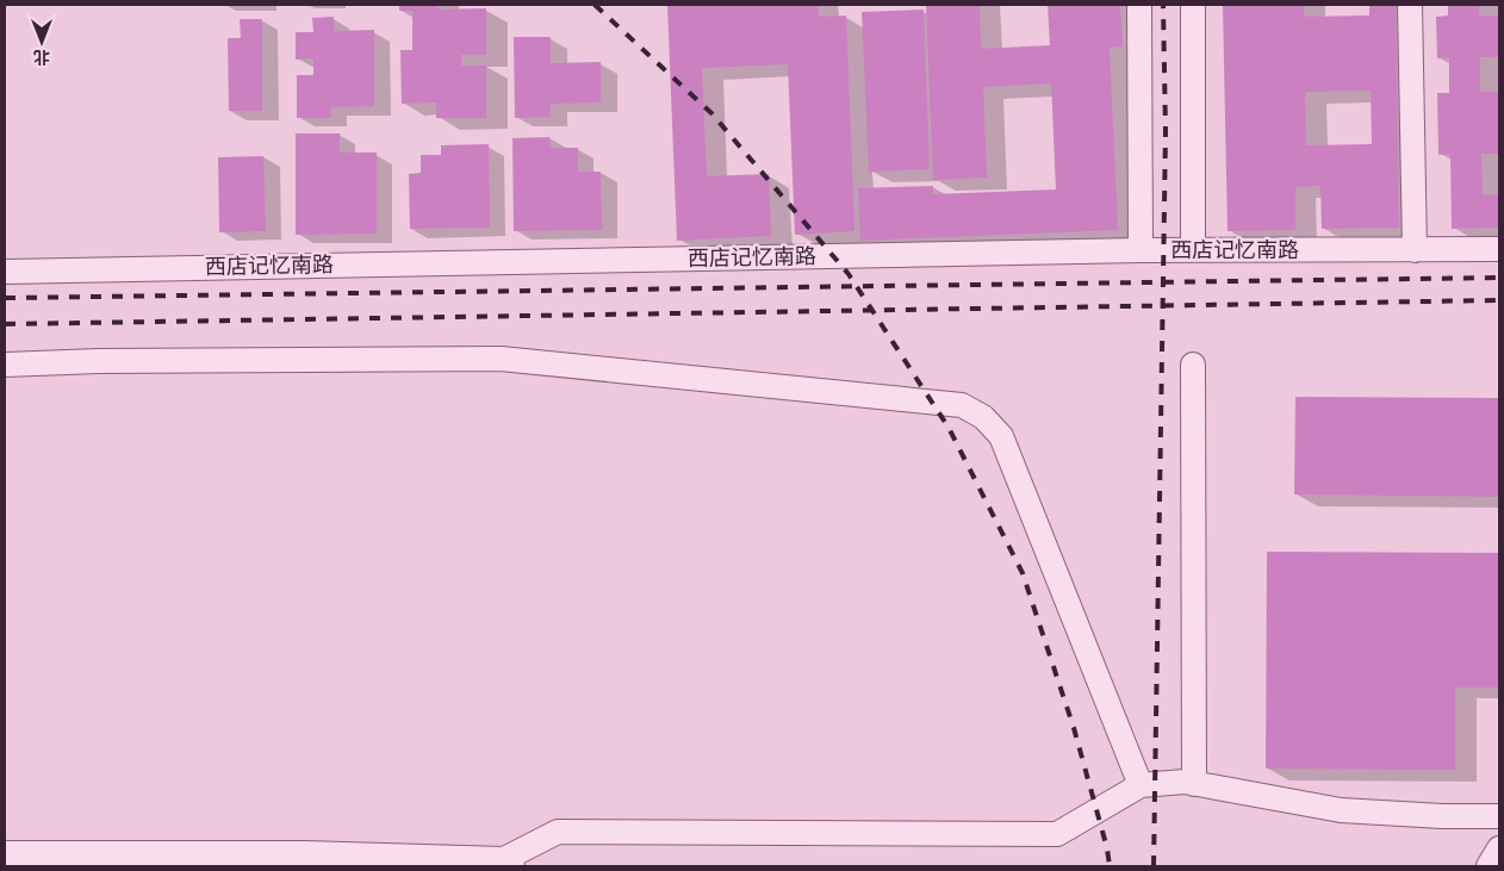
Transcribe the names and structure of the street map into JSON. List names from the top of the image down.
{
  "streets": {
    "street": ["西店记忆南路"]
  },
  "north": "bottom"
}
